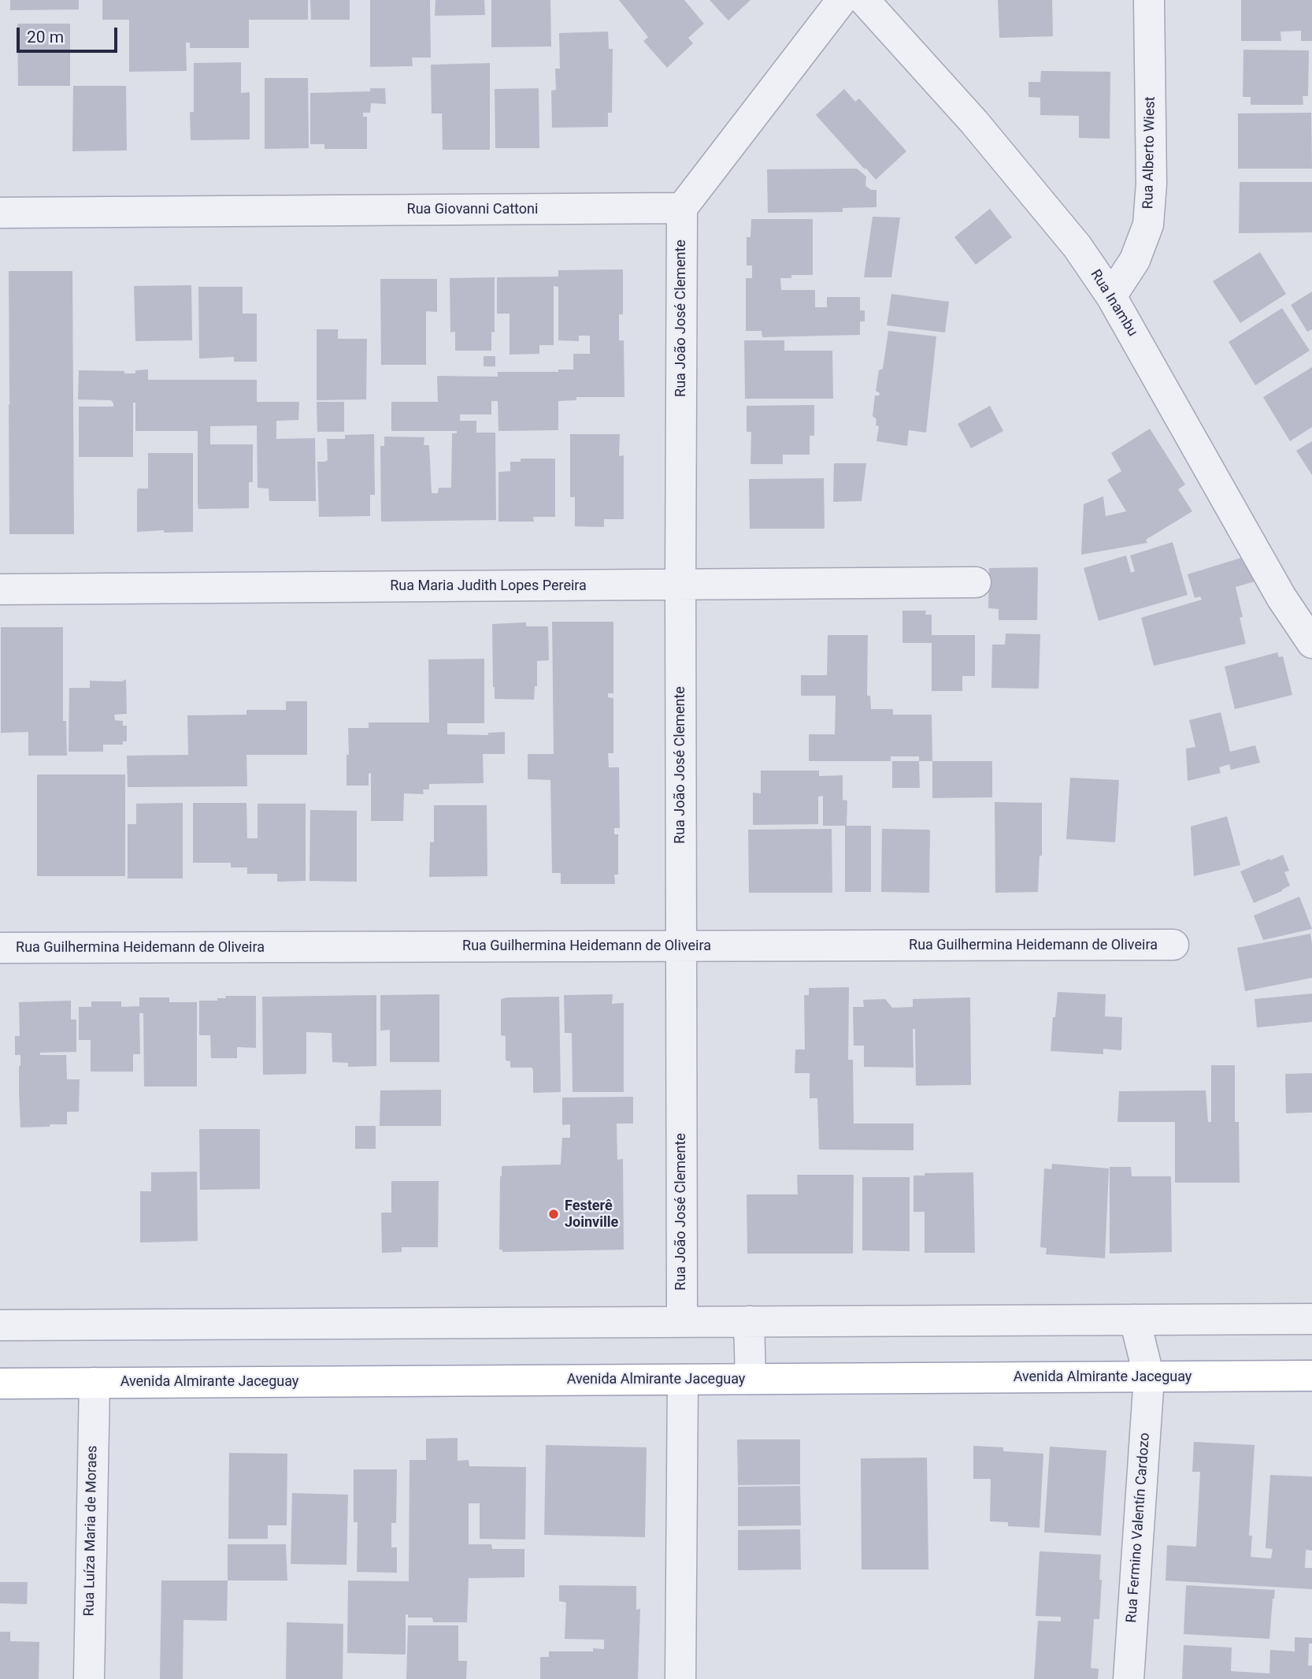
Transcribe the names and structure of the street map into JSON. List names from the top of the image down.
{
  "streets": {
    "main road": ["Avenida Almirante Jaceguay"],
    "street": [
      "Rua Alberto Wiest",
      "Rua Giovanni Cattoni",
      "Rua Inambu",
      "Rua João José Clemente",
      "Rua Maria Judith Lopes Pereira",
      "Rua Guilhermina Heidemann de Oliveira",
      "Rua Fermino Valentín Cardozo",
      "Rua Luíza Maria de Moraes"
    ]
  },
  "crossings": [
    ["Rua Alberto Wiest", "Rua Inambu"],
    ["Rua Giovanni Cattoni", "Rua João José Clemente"],
    ["Rua João José Clemente", "Rua Maria Judith Lopes Pereira"],
    ["Rua João José Clemente", "Rua Guilhermina Heidemann de Oliveira"],
    ["Avenida Almirante Jaceguay", "Rua Fermino Valentín Cardozo"],
    ["Avenida Almirante Jaceguay", "Rua Luíza Maria de Moraes"]
  ],
  "places": ["Festerê Joinville"],
  "scale_bar": "20 m"
}
